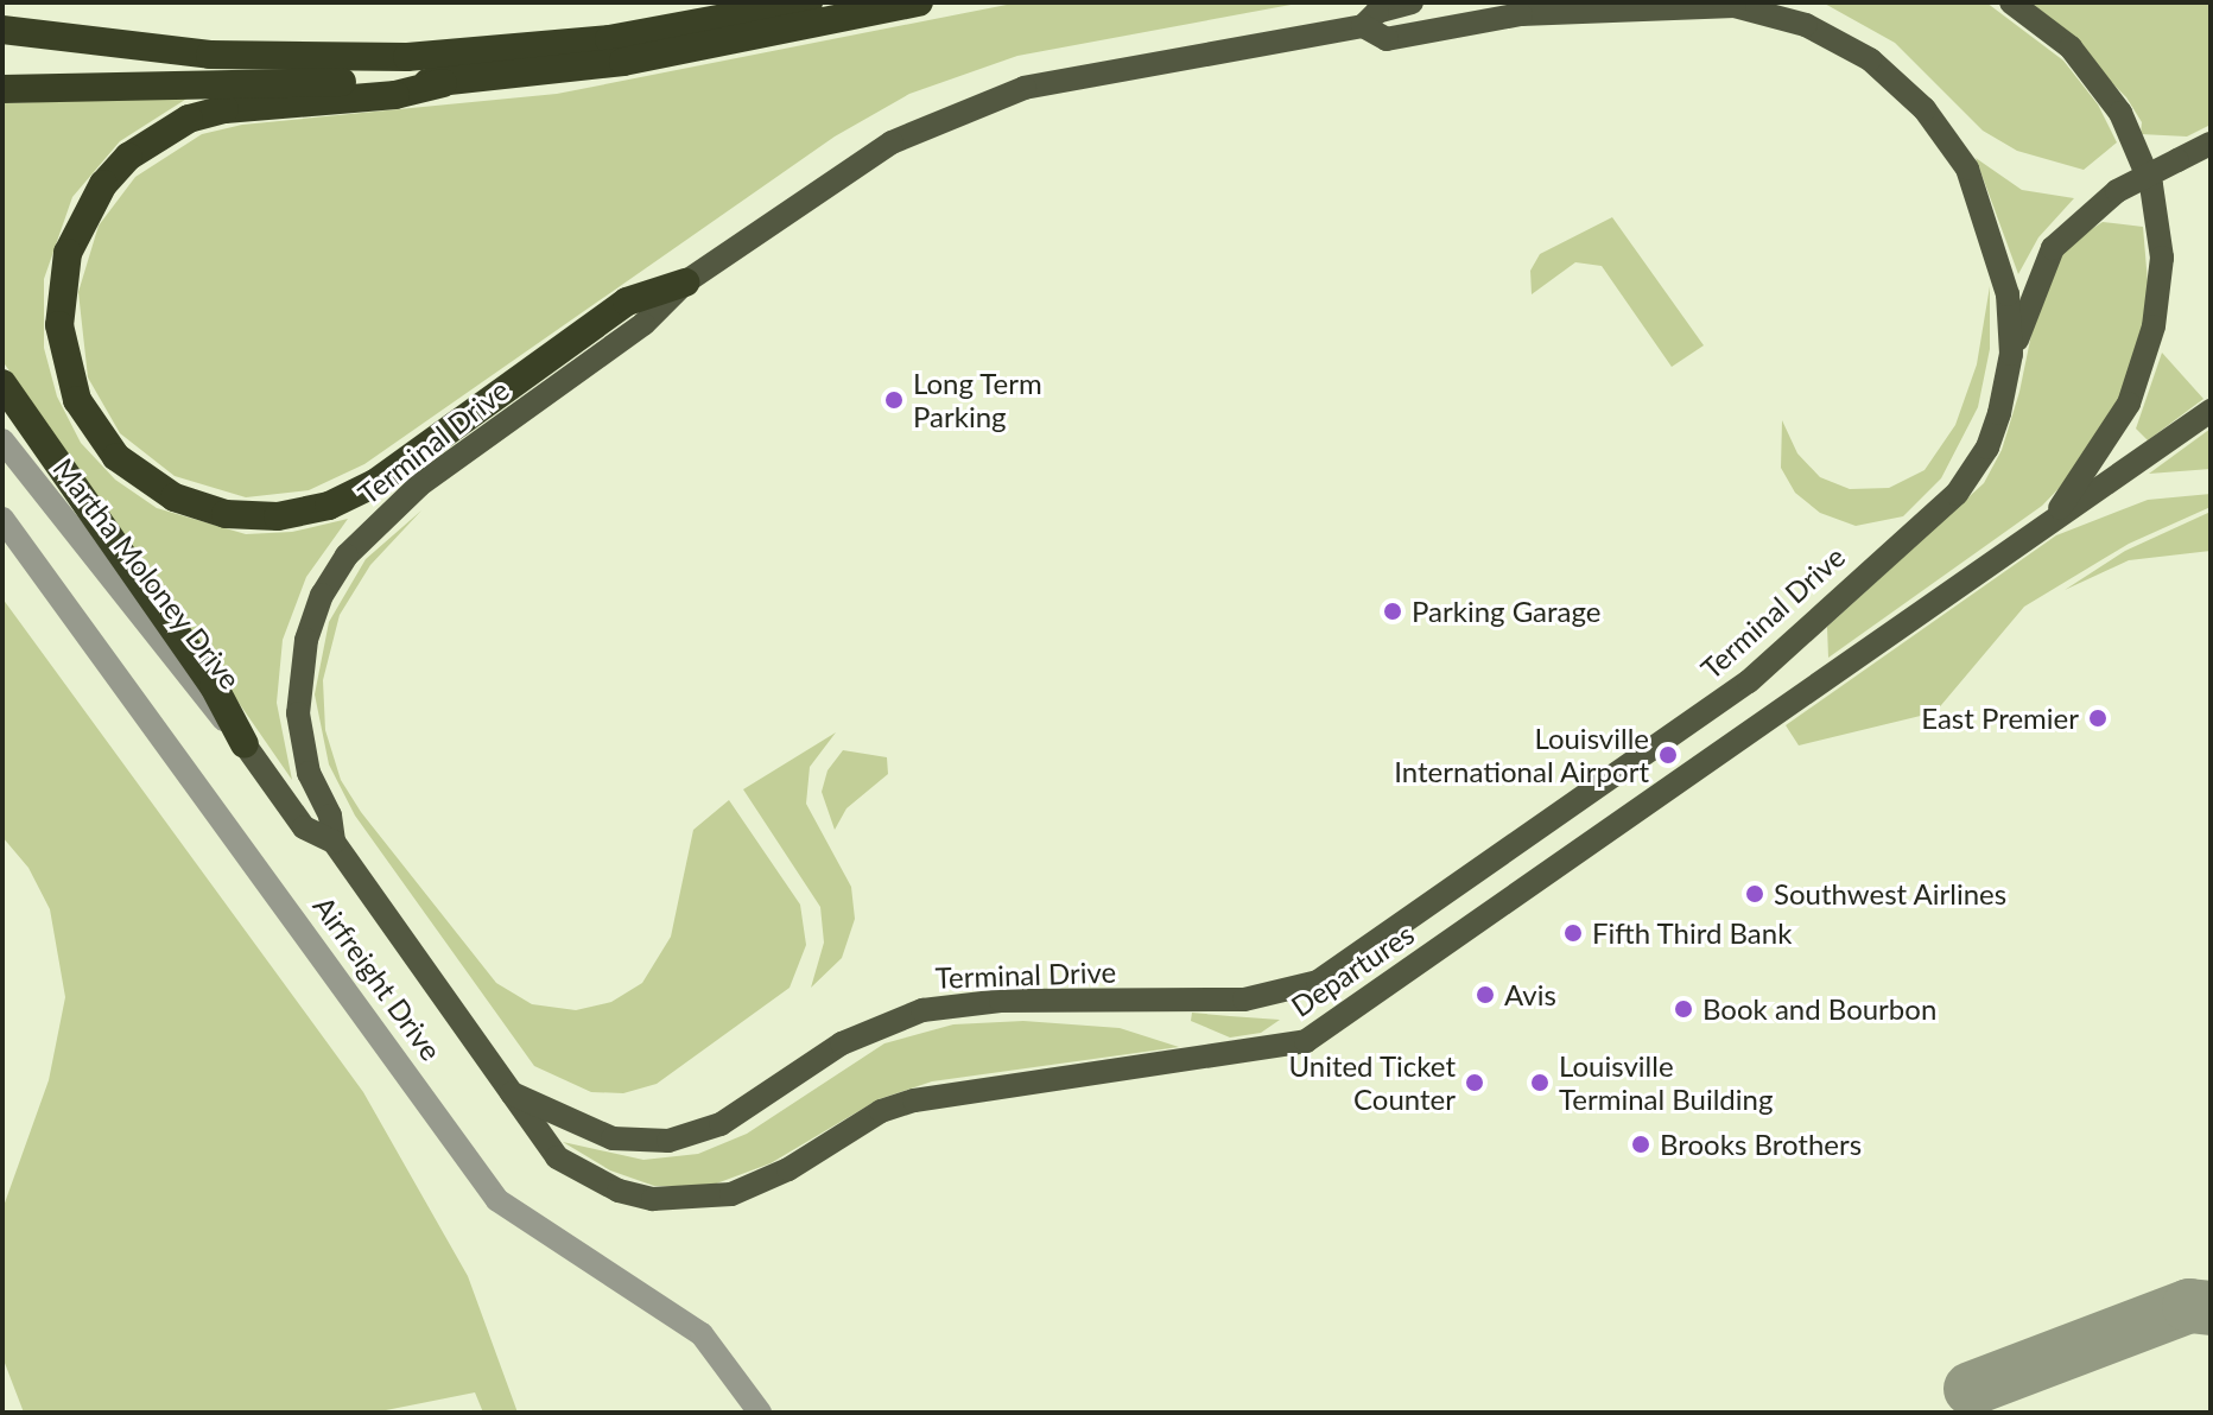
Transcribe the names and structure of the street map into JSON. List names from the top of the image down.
{
  "streets": {
    "main road": ["Terminal Drive", "Departures"],
    "street": ["Martha Moloney Drive", "Airfreight Drive"]
  },
  "crossings": [
    ["Terminal Drive", "Departures"]
  ],
  "places": [
    "Long Term Parking",
    "Parking Garage",
    "East Premier",
    "Louisville International Airport",
    "Southwest Airlines",
    "Fifth Third Bank",
    "Avis",
    "Book and Bourbon",
    "United Ticket Counter",
    "Louisville Terminal Building",
    "Brooks Brothers"
  ]
}
